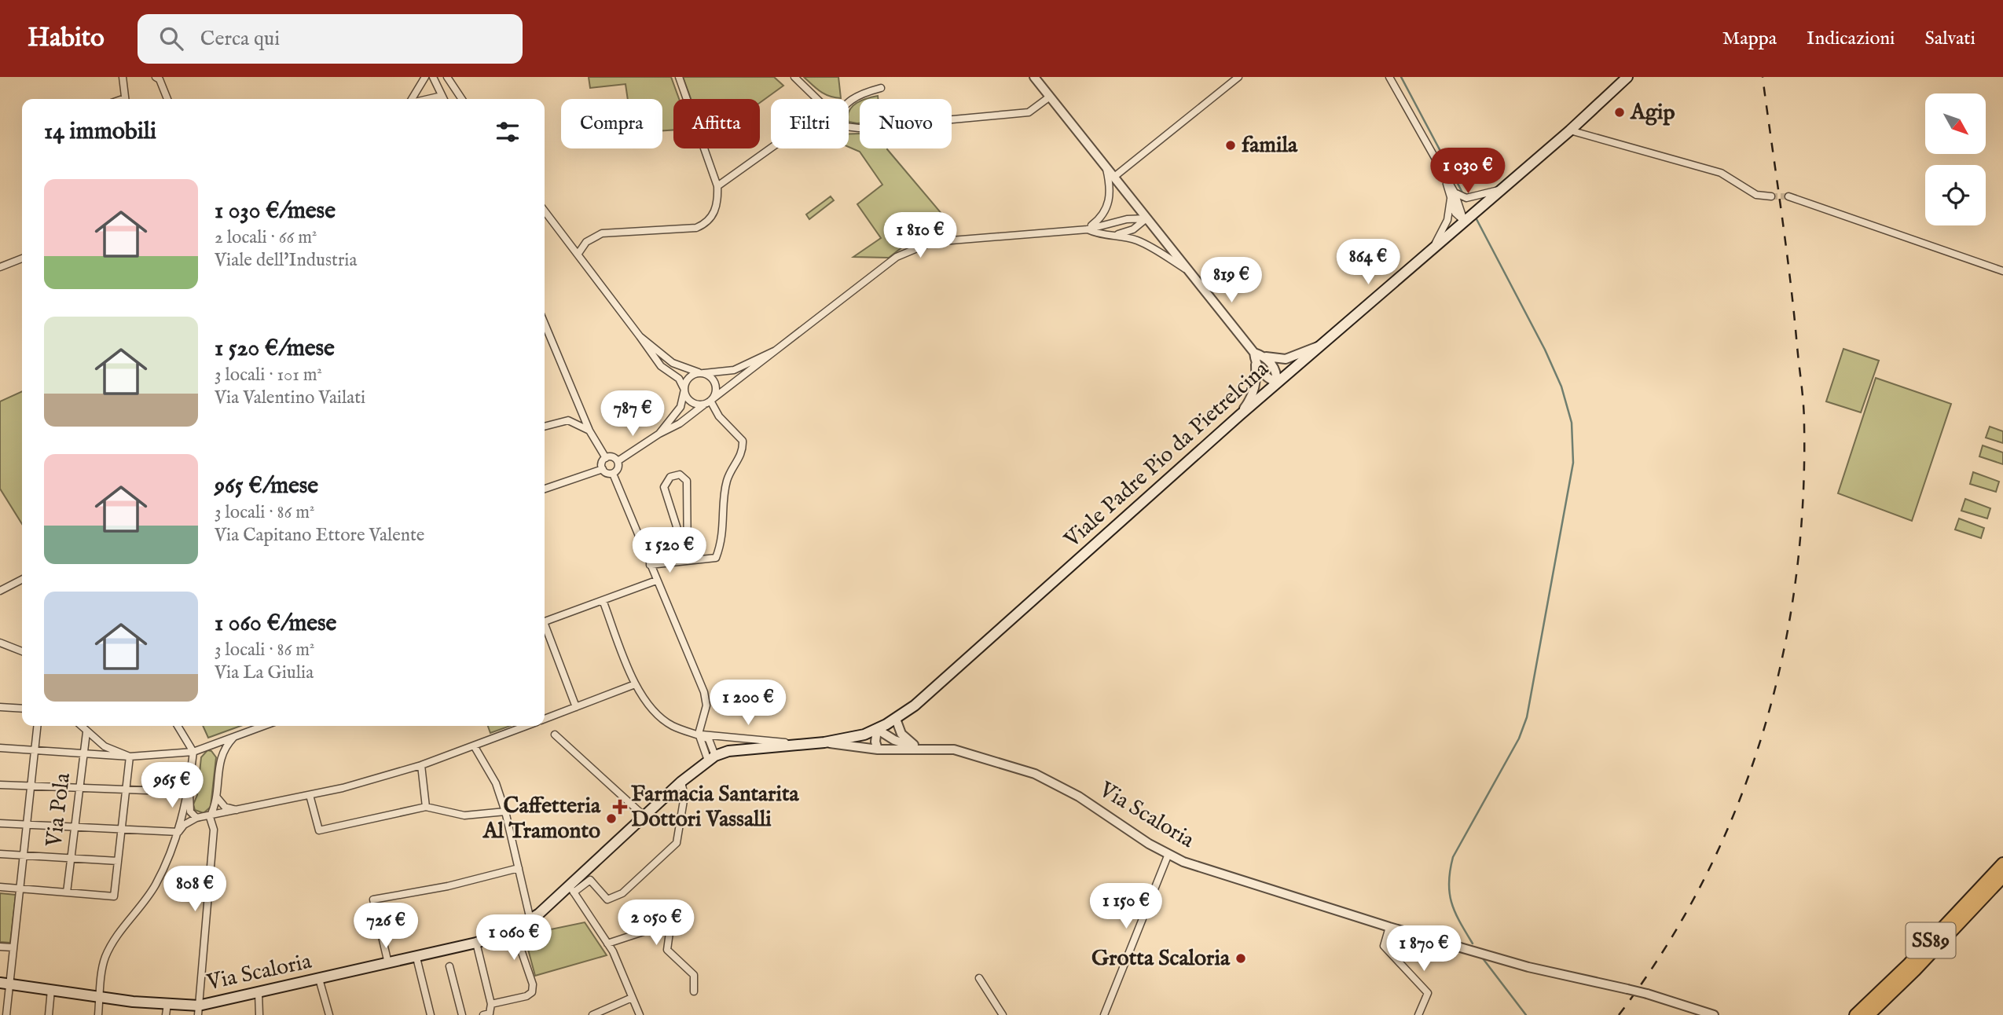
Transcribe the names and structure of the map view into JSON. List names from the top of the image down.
{
  "streets": {
    "highway": ["SS89"],
    "main road": ["Viale Padre Pio da Pietrelcina", "Via Scaloria"],
    "street": ["Via Pola"]
  },
  "crossings": [
    ["Viale Padre Pio da Pietrelcina", "Via Scaloria"]
  ],
  "places": {
    "other": [
      "Agip",
      "famila",
      "Caffetteria Al Tramonto",
      "Grotta Scaloria"
    ],
    "health": ["Farmacia Santarita Dottori Vassalli"]
  },
  "north": "bottom right",
  "page": {
    "header": "Habito",
    "search": "Cerca qui",
    "nav": ["Mappa", "Indicazioni", "Salvati"],
    "chip": [
      "Compra",
      "Affitta",
      "Filtri",
      "Nuovo"
    ],
    "heading": "14 immobili",
    "price": [
      "1 030 €",
      "1 810 €",
      "864 €",
      "819 €",
      "787 €",
      "1 520 €",
      "1 200 €",
      "965 €",
      "808 €",
      "1 150 €",
      "2 050 €",
      "726 €",
      "1 060 €",
      "1 870 €"
    ],
    "list": [
      {
        "name": "1 030 €/mese",
        "note": "2 locali · 66 m² · Viale dell'Industria"
      },
      {
        "name": "1 520 €/mese",
        "note": "3 locali · 101 m² · Via Valentino Vailati"
      },
      {
        "name": "965 €/mese",
        "note": "3 locali · 86 m² · Via Capitano Ettore Valente"
      },
      {
        "name": "1 060 €/mese",
        "note": "3 locali · 86 m² · Via La Giulia"
      }
    ]
  }
}
